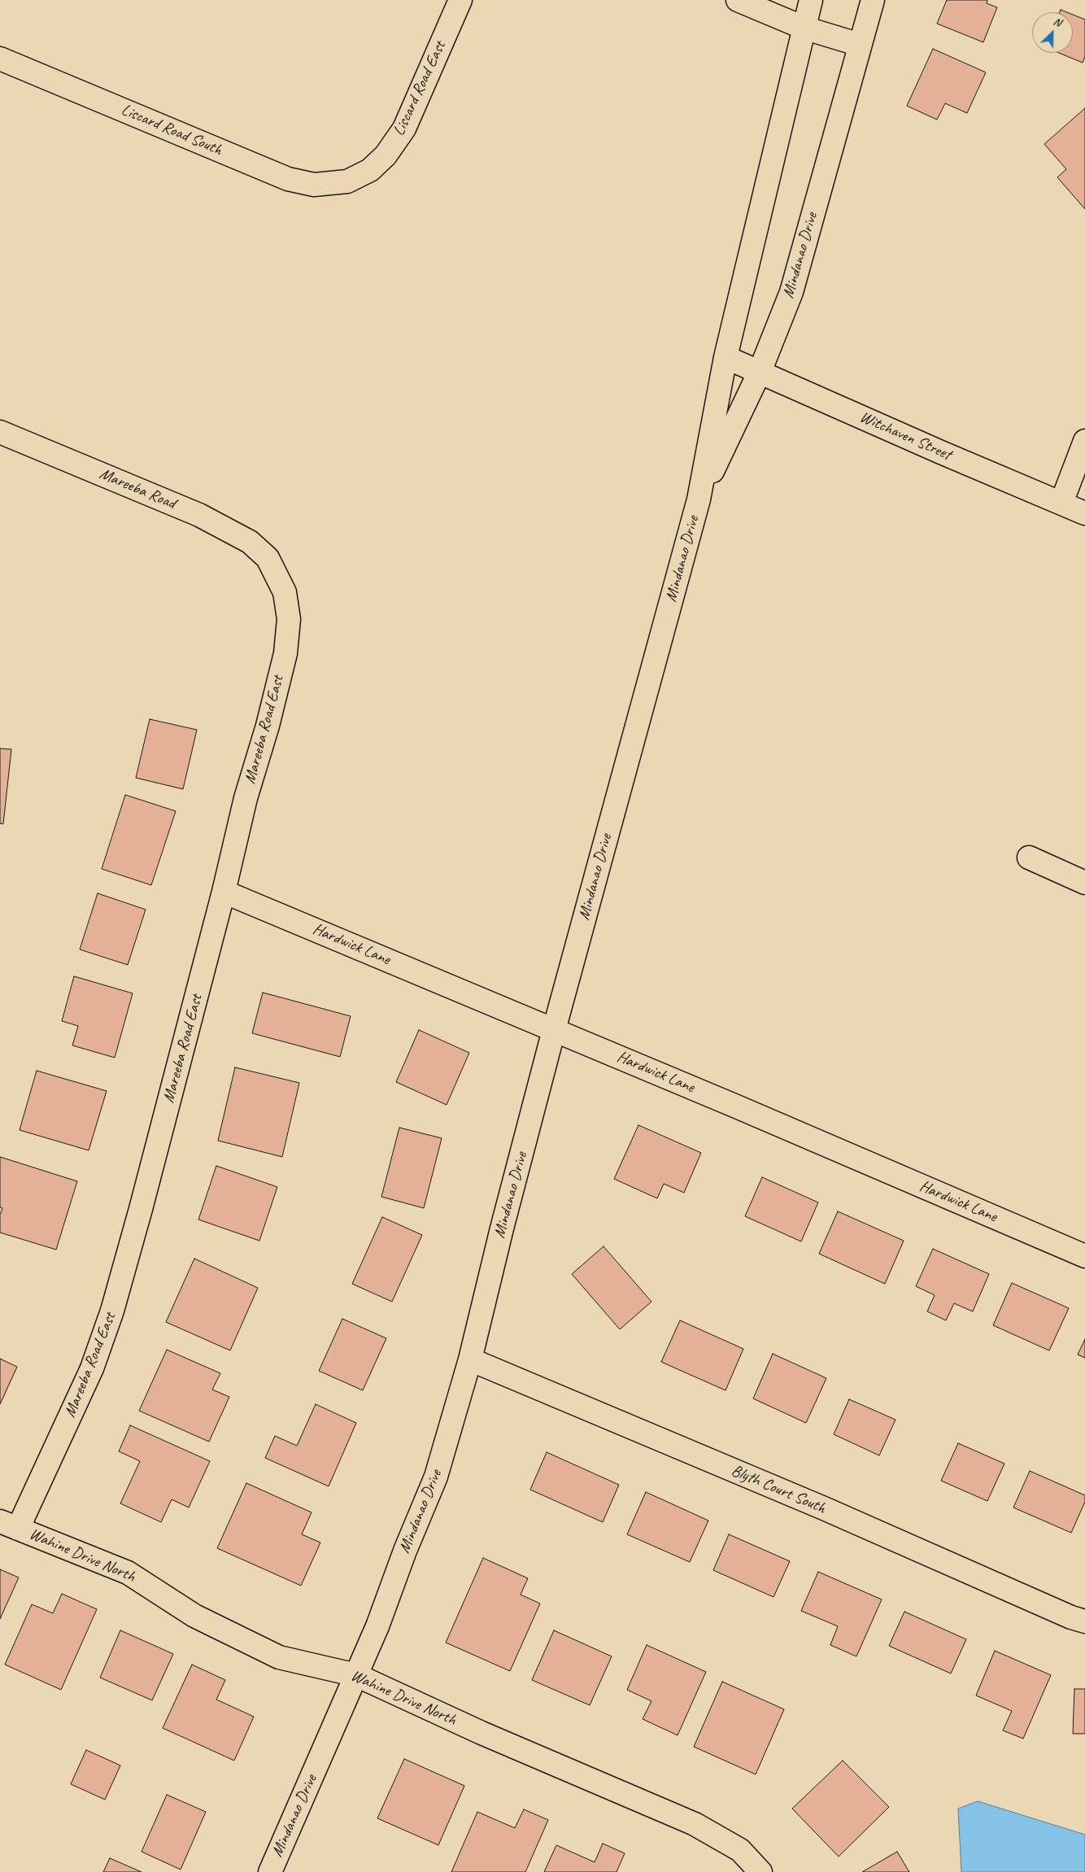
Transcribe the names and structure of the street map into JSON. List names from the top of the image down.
{
  "streets": {
    "street": [
      "Liscard Road East",
      "Liscard Road South",
      "Mindanao Drive",
      "Witchaven Street",
      "Mareeba Road",
      "Mareeba Road East",
      "Hardwick Lane",
      "Blyth Court South",
      "Wahine Drive North"
    ]
  },
  "crossings": [
    ["Liscard Road East", "Liscard Road South"],
    ["Mindanao Drive", "Witchaven Street"],
    ["Mindanao Drive", "Hardwick Lane"],
    ["Mindanao Drive", "Blyth Court South"],
    ["Mindanao Drive", "Wahine Drive North"],
    ["Mareeba Road", "Mareeba Road East"],
    ["Mareeba Road East", "Hardwick Lane"],
    ["Mareeba Road East", "Wahine Drive North"]
  ],
  "north": "top right"
}
